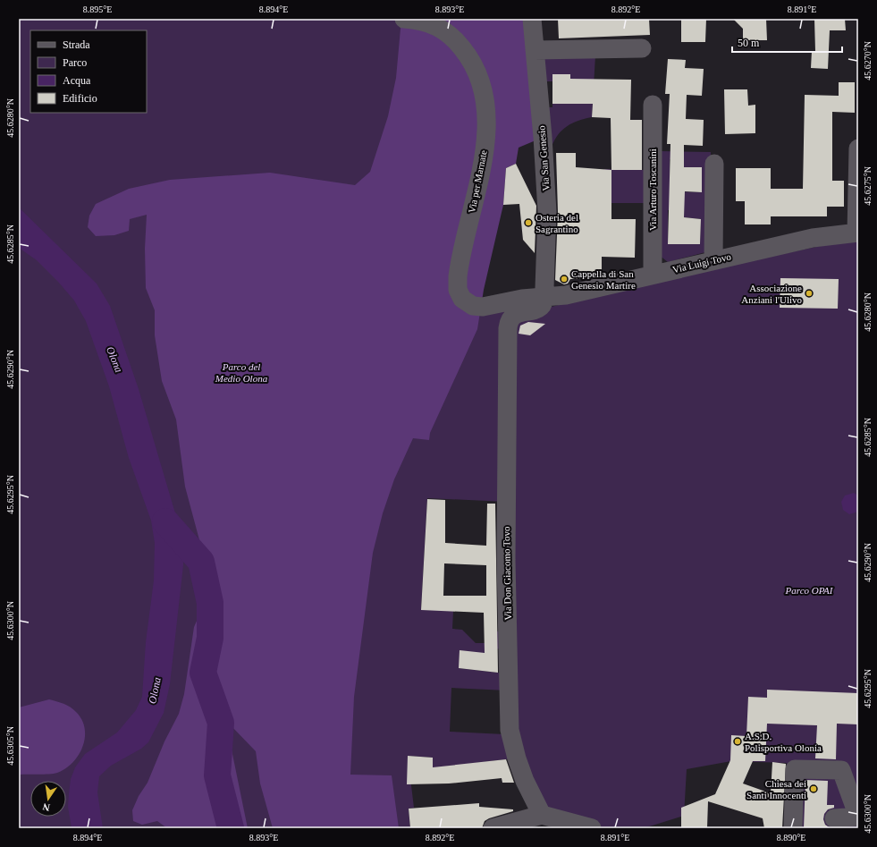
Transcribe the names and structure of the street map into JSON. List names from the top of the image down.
{
  "streets": {
    "street": [
      "Via San Genesio",
      "Via per Marnate",
      "Via Arturo Toscanini",
      "Via Luigi Tovo",
      "Via Don Giacomo Tovo"
    ]
  },
  "crossings": [
    ["Via San Genesio", "Via per Marnate"],
    ["Via San Genesio", "Via Luigi Tovo"],
    ["Via San Genesio", "Via Don Giacomo Tovo"],
    ["Via per Marnate", "Via Luigi Tovo"],
    ["Via per Marnate", "Via Don Giacomo Tovo"],
    ["Via Arturo Toscanini", "Via Luigi Tovo"],
    ["Via Luigi Tovo", "Via Don Giacomo Tovo"]
  ],
  "water": ["Olona"],
  "parks": ["Parco del Medio Olona", "Parco OPAI"],
  "places": [
    "Osteria del Sagrantino",
    "Cappella di San Genesio Martire",
    "Associazione Anziani l'Ulivo",
    "A.S.D. Polisportiva Olonia",
    "Chiesa dei Santi Innocenti"
  ],
  "legend": [
    "Strada",
    "Parco",
    "Acqua",
    "Edificio"
  ],
  "scale_bar": "50 m",
  "north": "bottom",
  "coordinates": [
    "8.895°E",
    "8.894°E",
    "8.893°E",
    "8.892°E",
    "8.891°E",
    "45.6270°N",
    "45.6280°N",
    "45.6275°N",
    "45.6285°N",
    "45.6290°N",
    "45.6295°N",
    "45.6300°N",
    "45.6305°N",
    "8.890°E"
  ]
}
